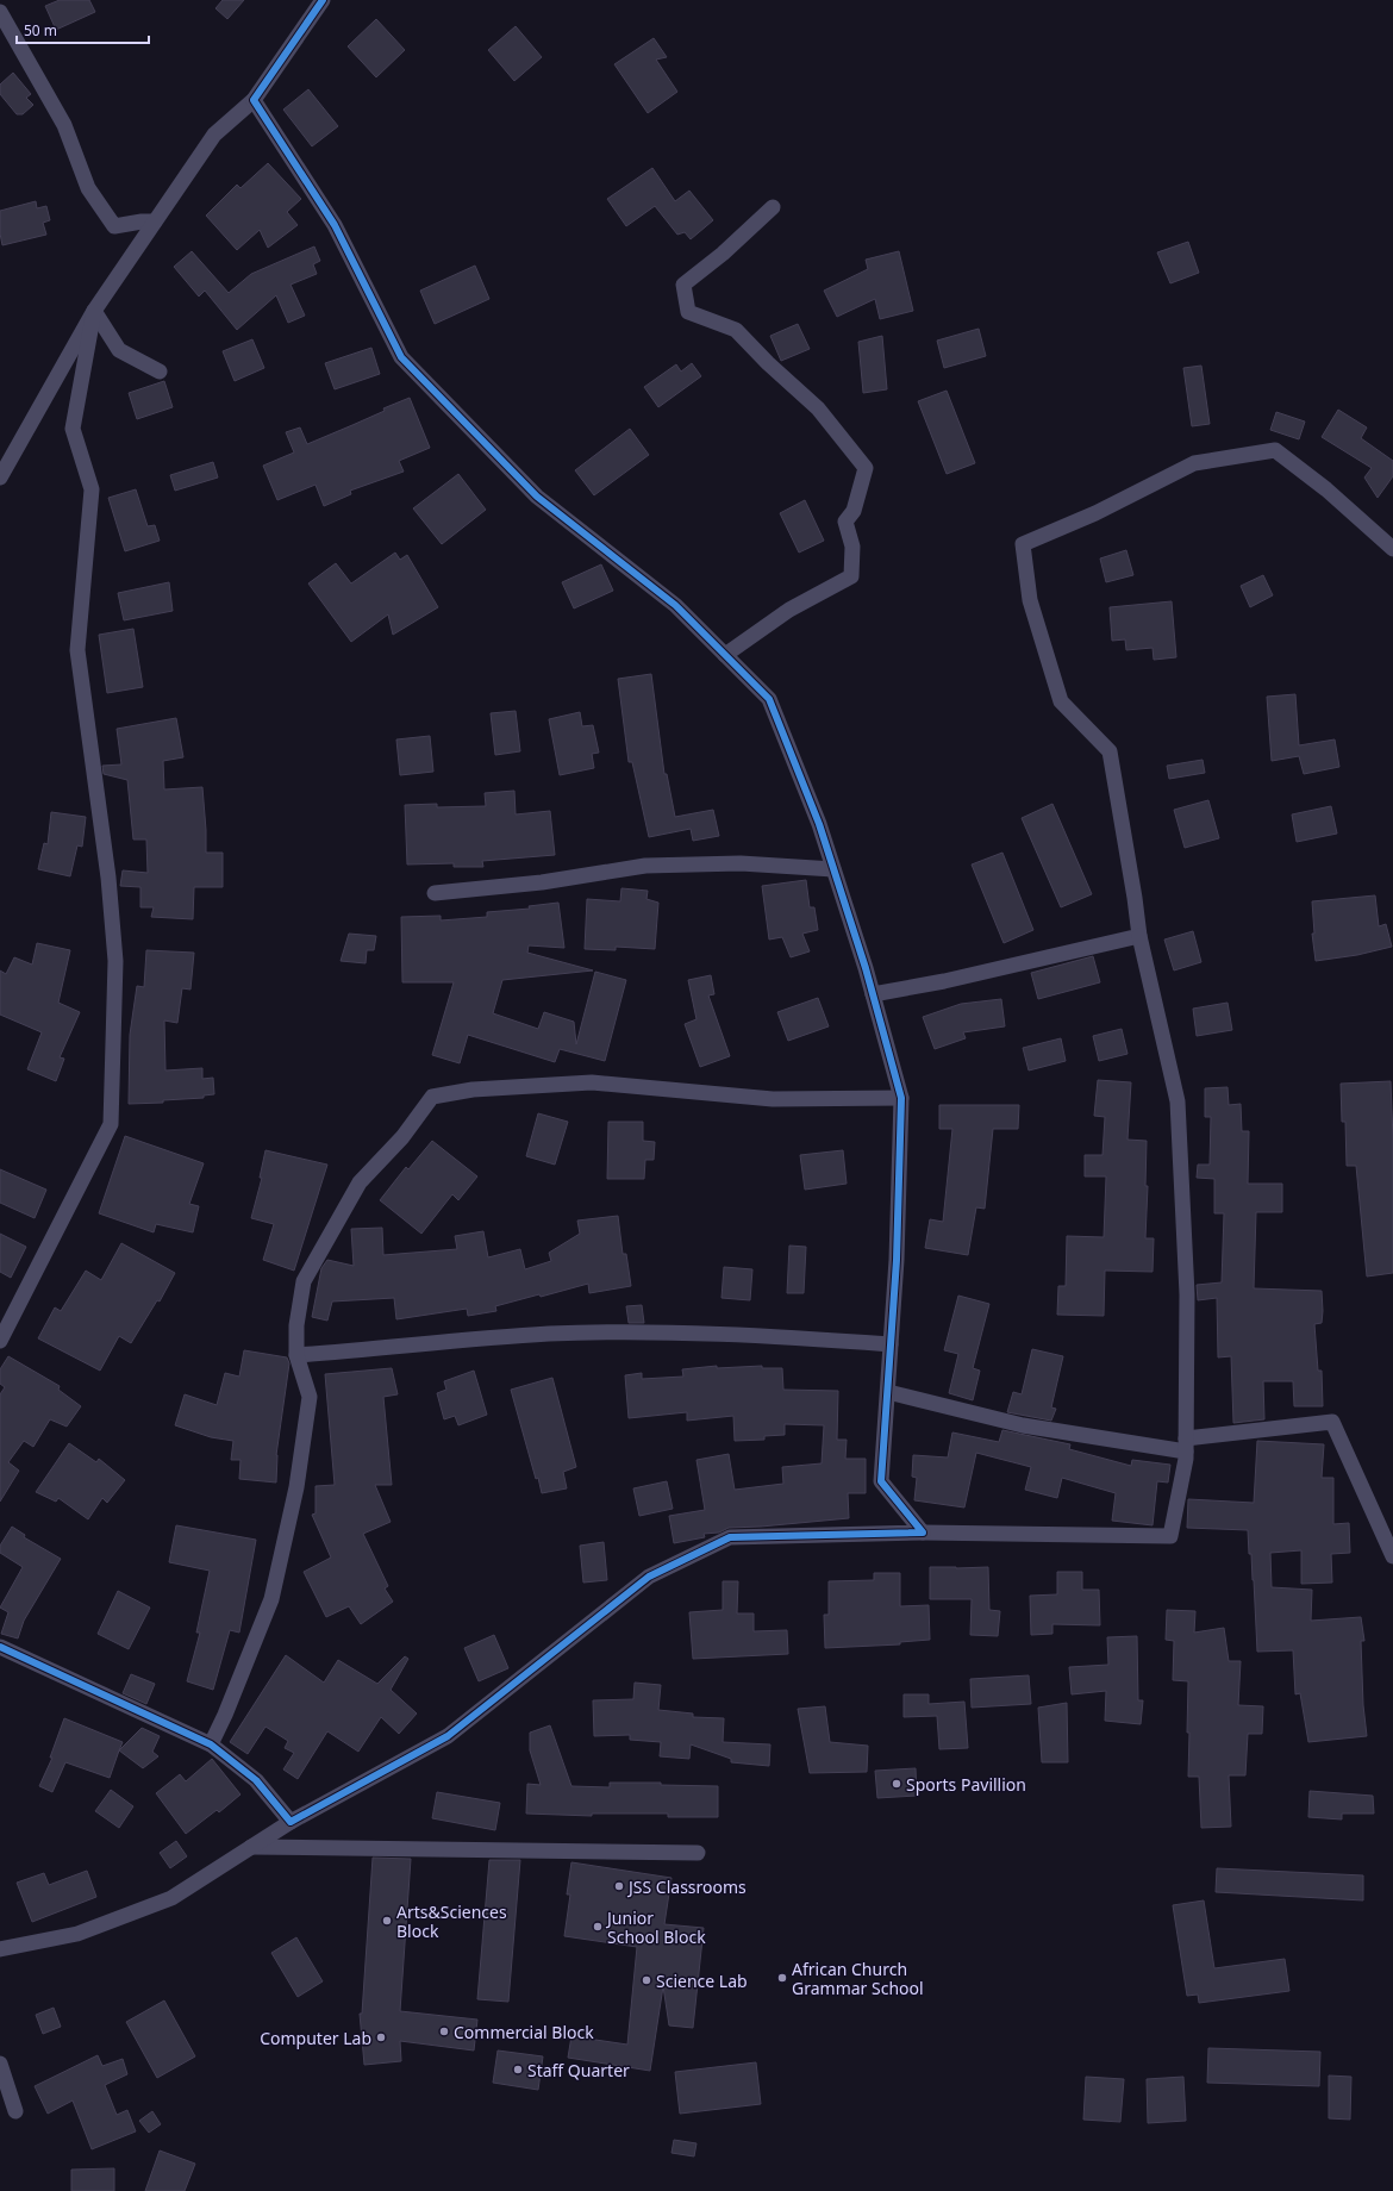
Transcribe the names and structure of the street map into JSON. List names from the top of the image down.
{
  "places": [
    "Sports Pavillion",
    "JSS Classrooms",
    "Arts&Sciences Block",
    "Junior School Block",
    "African Church Grammar School",
    "Science Lab",
    "Commercial Block",
    "Computer Lab",
    "Staff Quarter"
  ],
  "scale_bar": "50 m"
}
